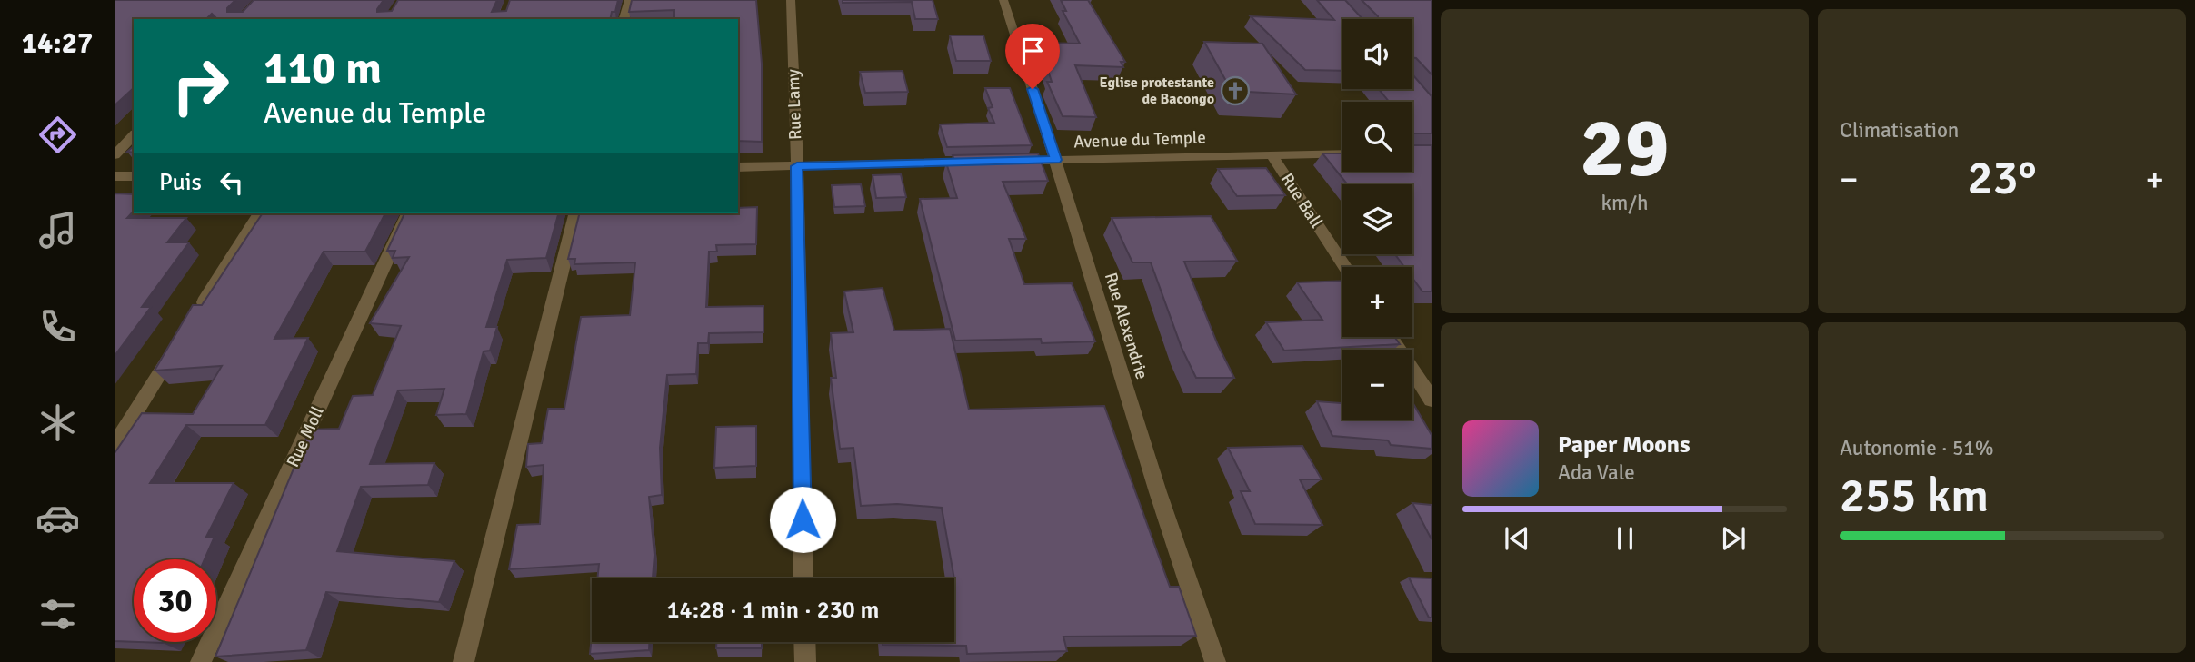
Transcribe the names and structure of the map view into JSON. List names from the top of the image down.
{
  "streets": {
    "street": [
      "Rue Lamy",
      "Avenue du Temple",
      "Rue Ball",
      "Rue Alexendrie",
      "Rue Moll"
    ]
  },
  "crossings": [
    ["Avenue du Temple", "Rue Ball"],
    ["Avenue du Temple", "Rue Alexendrie"]
  ],
  "places": {
    "church": ["Eglise protestante de Bacongo"]
  },
  "page": {
    "tabs": "14:27",
    "tile": [
      ["29", "km/h"],
      "Climatisation",
      ["Autonomie · 51%", "255 km"]
    ],
    "map_buttons": ["+", "−"],
    "turn": ["110 m", "Avenue du Temple"],
    "then": "Puis",
    "heat": ["−", "23°", "+"],
    "song": ["Paper Moons", "Ada Vale"],
    "limit": "30",
    "trip": "14:28 · 1 min · 230 m"
  }
}
